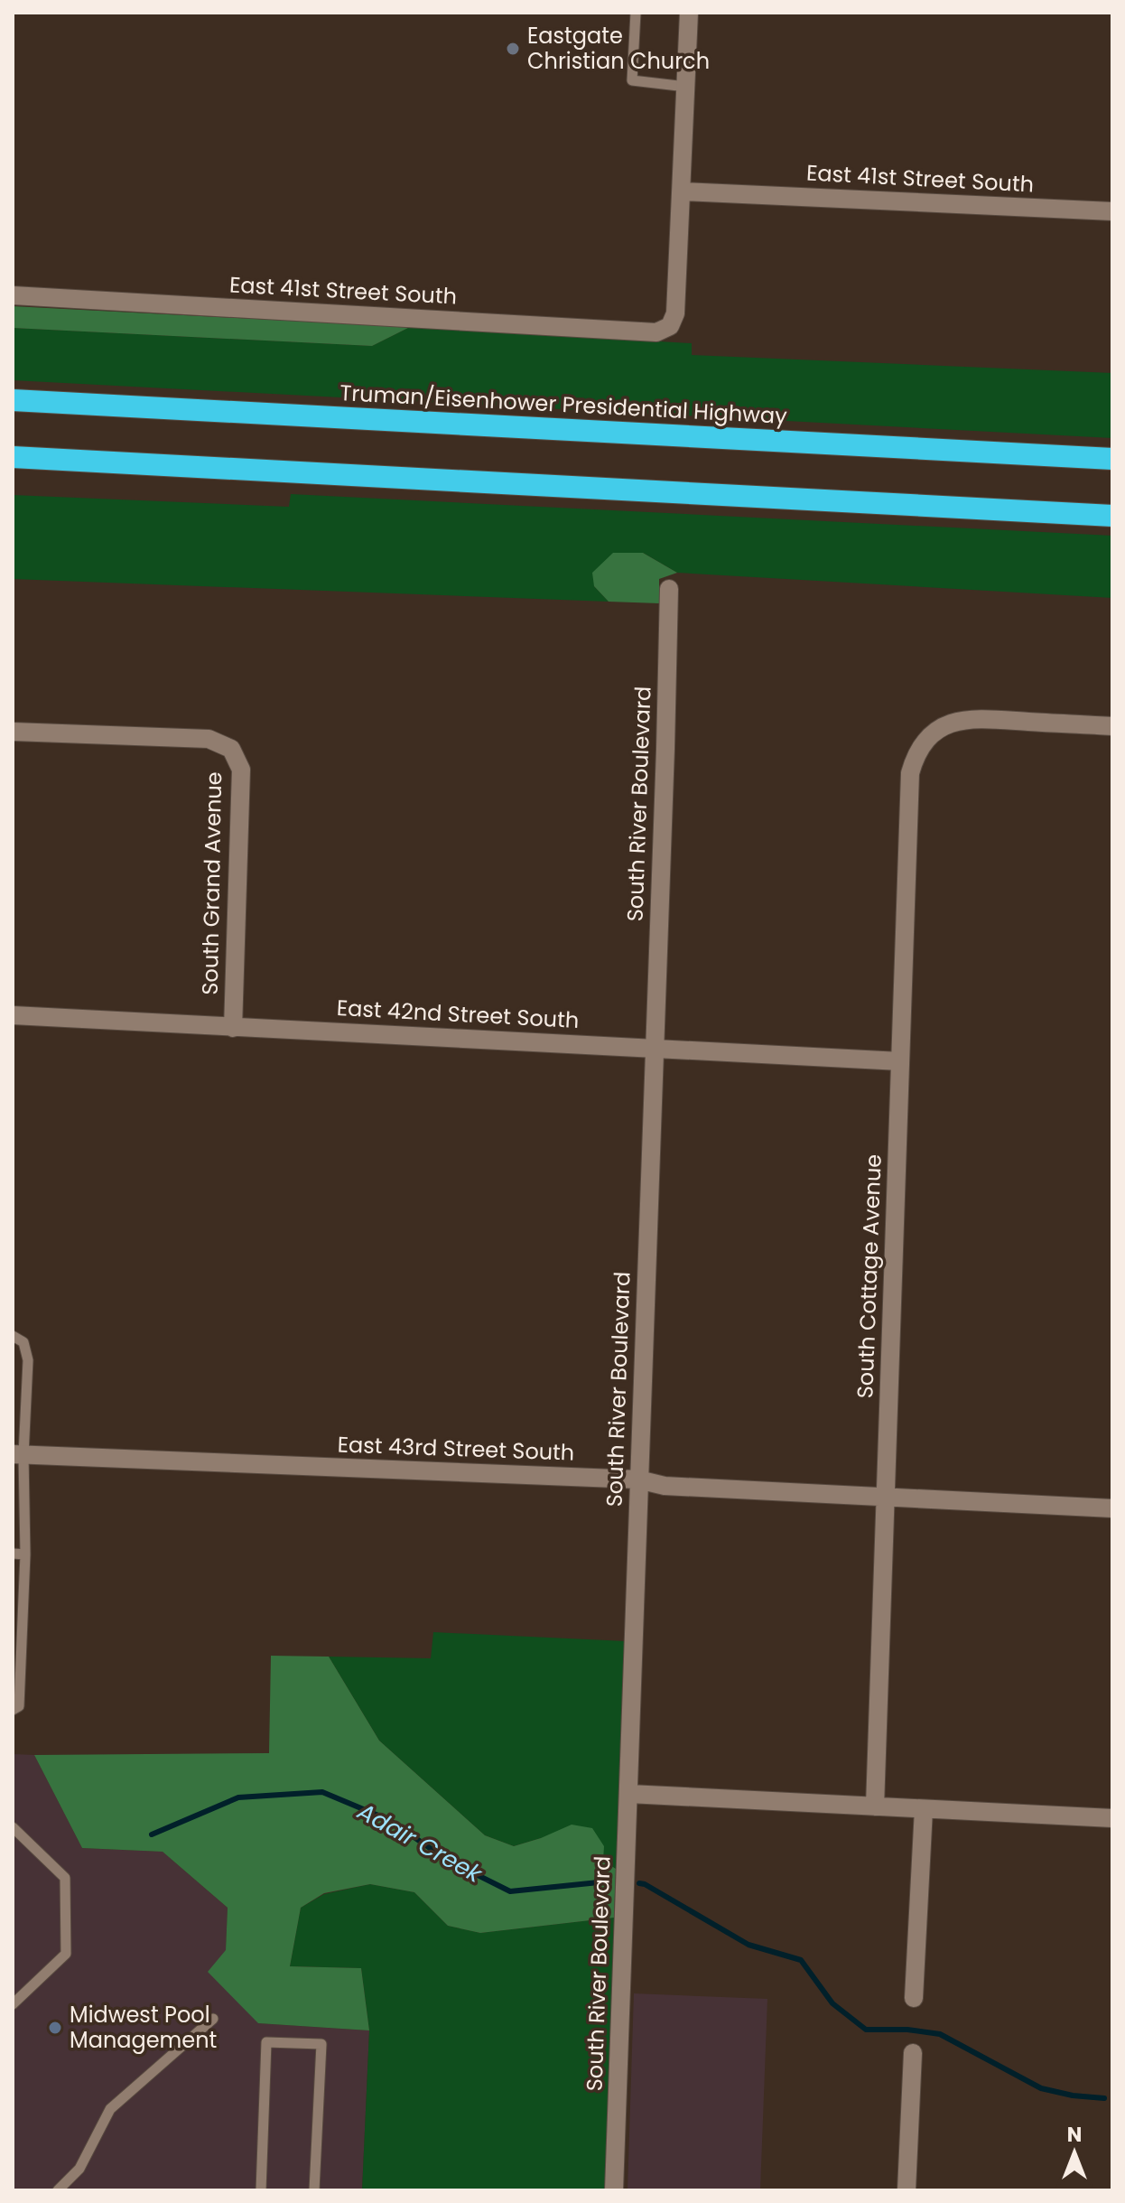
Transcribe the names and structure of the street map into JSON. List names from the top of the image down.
{
  "streets": {
    "highway": ["Truman/Eisenhower Presidential Highway"],
    "street": [
      "East 41st Street South",
      "South River Boulevard",
      "South Grand Avenue",
      "East 42nd Street South",
      "South Cottage Avenue",
      "East 43rd Street South"
    ]
  },
  "crossings": [
    ["South River Boulevard", "East 42nd Street South"],
    ["South River Boulevard", "East 43rd Street South"],
    ["South Grand Avenue", "East 42nd Street South"],
    ["East 42nd Street South", "South Cottage Avenue"],
    ["South Cottage Avenue", "East 43rd Street South"]
  ],
  "water": ["Adair Creek"],
  "places": ["Eastgate Christian Church", "Midwest Pool Management"],
  "north": "top"
}
